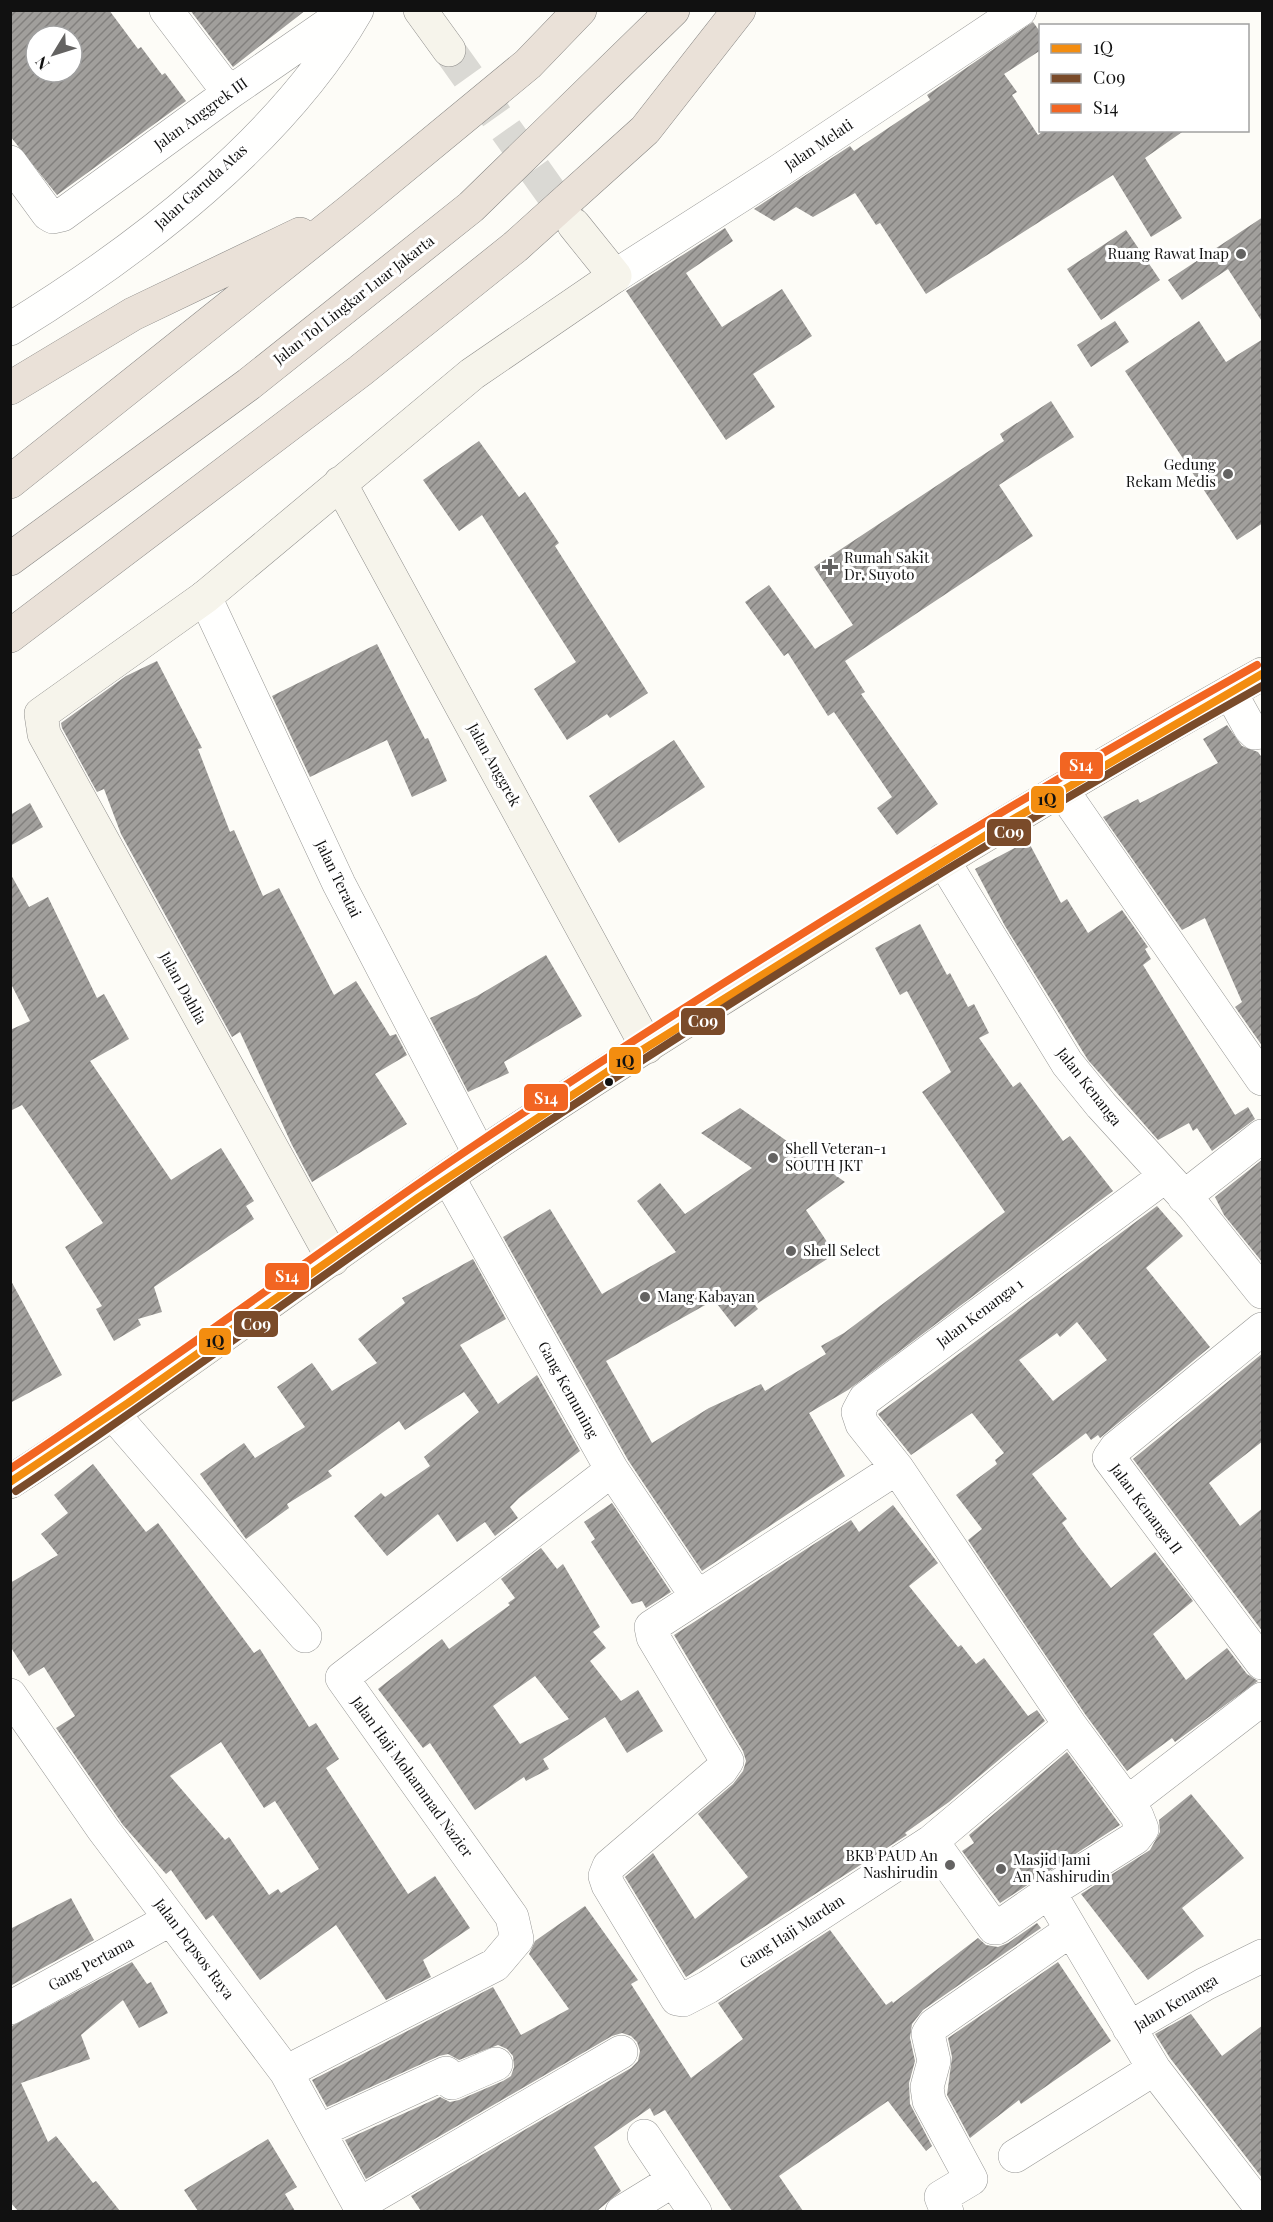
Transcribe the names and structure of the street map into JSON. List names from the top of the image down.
{
  "streets": {
    "highway": ["Jalan Tol Lingkar Luar Jakarta"],
    "street": [
      "Jalan Anggrek III",
      "Jalan Melati",
      "Jalan Garuda Atas",
      "Jalan Anggrek",
      "Jalan Teratai",
      "Jalan Dahlia",
      "Jalan Kenanga",
      "Jalan Kenanga 1",
      "Gang Kemuning",
      "Jalan Kenanga II",
      "Jalan Haji Mohammad Nazier",
      "Gang Haji Mardan",
      "Jalan Depsos Raya",
      "Gang Pertama"
    ]
  },
  "crossings": [
    ["Jalan Teratai", "Jalan Dahlia"],
    ["Jalan Kenanga", "Jalan Kenanga 1"],
    ["Jalan Kenanga 1", "Gang Haji Mardan"],
    ["Gang Kemuning", "Jalan Haji Mohammad Nazier"],
    ["Gang Kemuning", "Gang Haji Mardan"],
    ["Jalan Haji Mohammad Nazier", "Jalan Depsos Raya"],
    ["Jalan Depsos Raya", "Gang Pertama"]
  ],
  "places": {
    "other": [
      "Ruang Rawat Inap",
      "Gedung Rekam Medis",
      "Shell Veteran-1 SOUTH JKT",
      "Shell Select",
      "Mang Kabayan",
      "BKB PAUD An Nashirudin",
      "Masjid Jami An Nashirudin"
    ],
    "health": ["Rumah Sakit Dr. Suyoto"]
  },
  "lines": ["transit line S14", "transit line 1Q", "transit line C09"],
  "legend": ["1Q", "C09", "S14"],
  "north": "bottom left"
}
